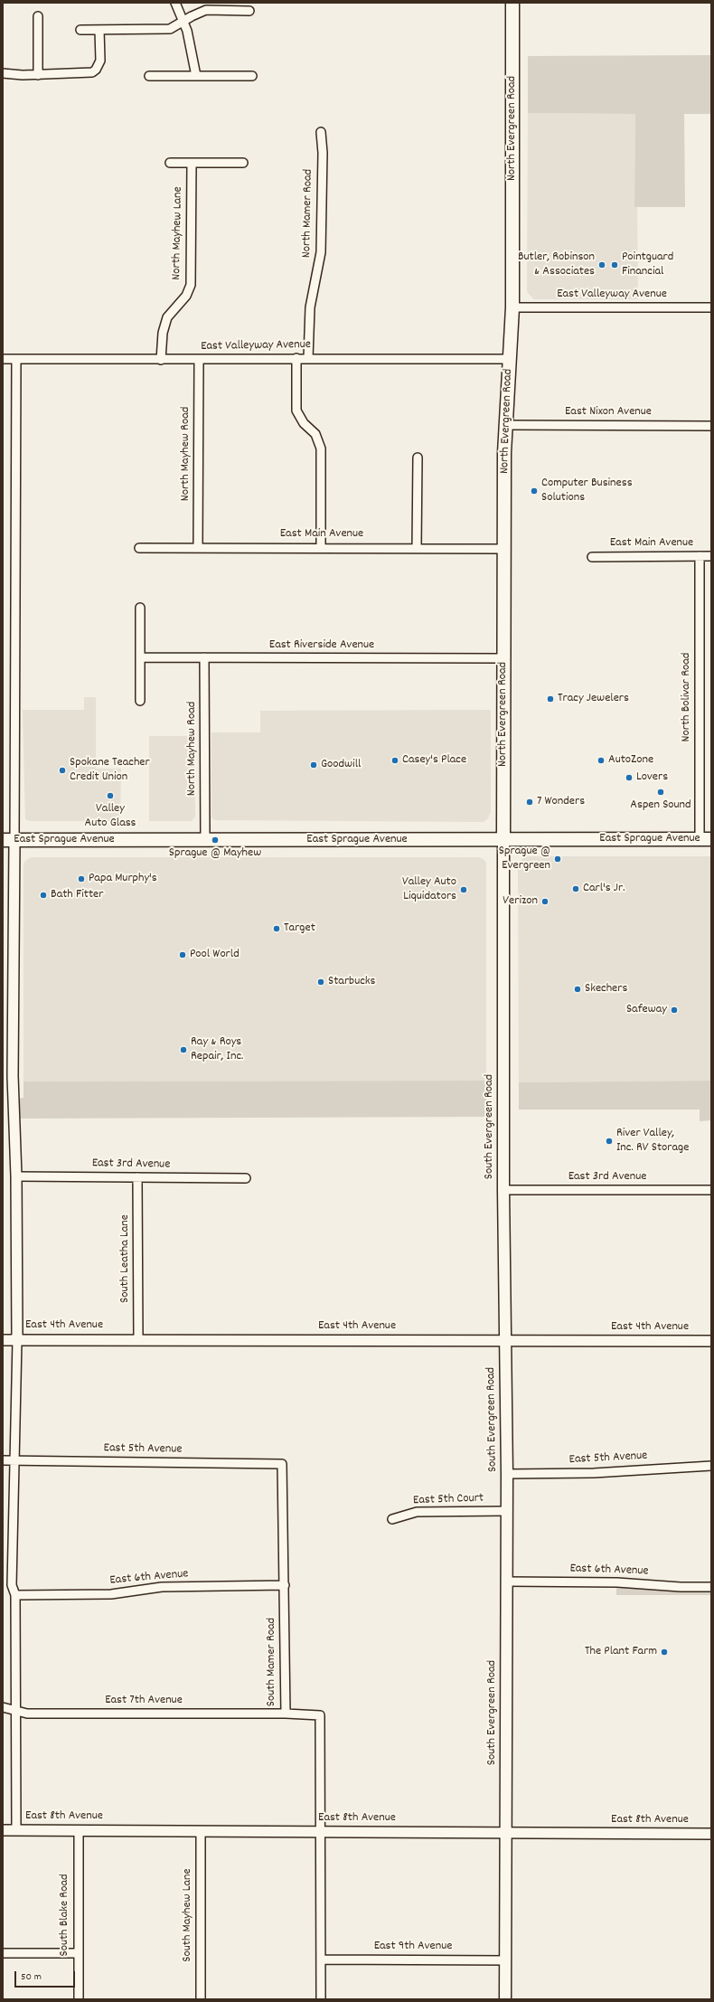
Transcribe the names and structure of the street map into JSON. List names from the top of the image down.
{
  "streets": {
    "main road": ["North Evergreen Road", "East Sprague Avenue", "South Evergreen Road"],
    "street": [
      "North Mamer Road",
      "North Mayhew Lane",
      "East Valleyway Avenue",
      "East Nixon Avenue",
      "North Mayhew Road",
      "East Main Avenue",
      "East Riverside Avenue",
      "North Bolivar Road",
      "East 3rd Avenue",
      "South Leatha Lane",
      "East 4th Avenue",
      "East 5th Avenue",
      "East 5th Court",
      "East 6th Avenue",
      "South Mamer Road",
      "East 7th Avenue",
      "East 8th Avenue",
      "South Blake Road",
      "South Mayhew Lane",
      "East 9th Avenue"
    ]
  },
  "crossings": [
    ["North Evergreen Road", "East Valleyway Avenue"],
    ["North Evergreen Road", "East Nixon Avenue"],
    ["North Evergreen Road", "East Main Avenue"],
    ["North Evergreen Road", "East Riverside Avenue"],
    ["North Evergreen Road", "East Sprague Avenue"],
    ["North Evergreen Road", "South Evergreen Road"],
    ["North Mamer Road", "East Valleyway Avenue"],
    ["North Mayhew Lane", "East Valleyway Avenue"],
    ["East Valleyway Avenue", "North Mayhew Road"],
    ["North Mayhew Road", "East Main Avenue"],
    ["North Mayhew Road", "East Riverside Avenue"],
    ["North Mayhew Road", "East Sprague Avenue"],
    ["East Main Avenue", "North Bolivar Road"],
    ["North Bolivar Road", "East Sprague Avenue"],
    ["East Sprague Avenue", "South Evergreen Road"],
    ["South Evergreen Road", "East 3rd Avenue"],
    ["South Evergreen Road", "East 4th Avenue"],
    ["South Evergreen Road", "East 5th Avenue"],
    ["South Evergreen Road", "East 5th Court"],
    ["South Evergreen Road", "East 6th Avenue"],
    ["South Evergreen Road", "East 8th Avenue"],
    ["South Evergreen Road", "East 9th Avenue"],
    ["East 3rd Avenue", "South Leatha Lane"],
    ["South Leatha Lane", "East 4th Avenue"],
    ["East 5th Avenue", "South Mamer Road"],
    ["East 6th Avenue", "South Mamer Road"],
    ["South Mamer Road", "East 7th Avenue"],
    ["South Mamer Road", "East 8th Avenue"],
    ["South Mamer Road", "East 9th Avenue"],
    ["East 8th Avenue", "South Blake Road"],
    ["East 8th Avenue", "South Mayhew Lane"]
  ],
  "places": [
    "Butler, Robinson & Associates",
    "Pointguard Financial",
    "Computer Business Solutions",
    "Tracy Jewelers",
    "Casey's Place",
    "AutoZone",
    "Goodwill",
    "Spokane Teacher Credit Union",
    "Lovers",
    "Aspen Sound",
    "Valley Auto Glass",
    "7 Wonders",
    "Sprague @ Mayhew",
    "Sprague @ Evergreen",
    "Papa Murphy's",
    "Carl's Jr.",
    "Valley Auto Liquidators",
    "Bath Fitter",
    "Verizon",
    "Target",
    "Pool World",
    "Starbucks",
    "Skechers",
    "Safeway",
    "Ray & Roys Repair, Inc.",
    "River Valley, Inc. RV Storage",
    "The Plant Farm"
  ],
  "scale_bar": "50 m"
}
